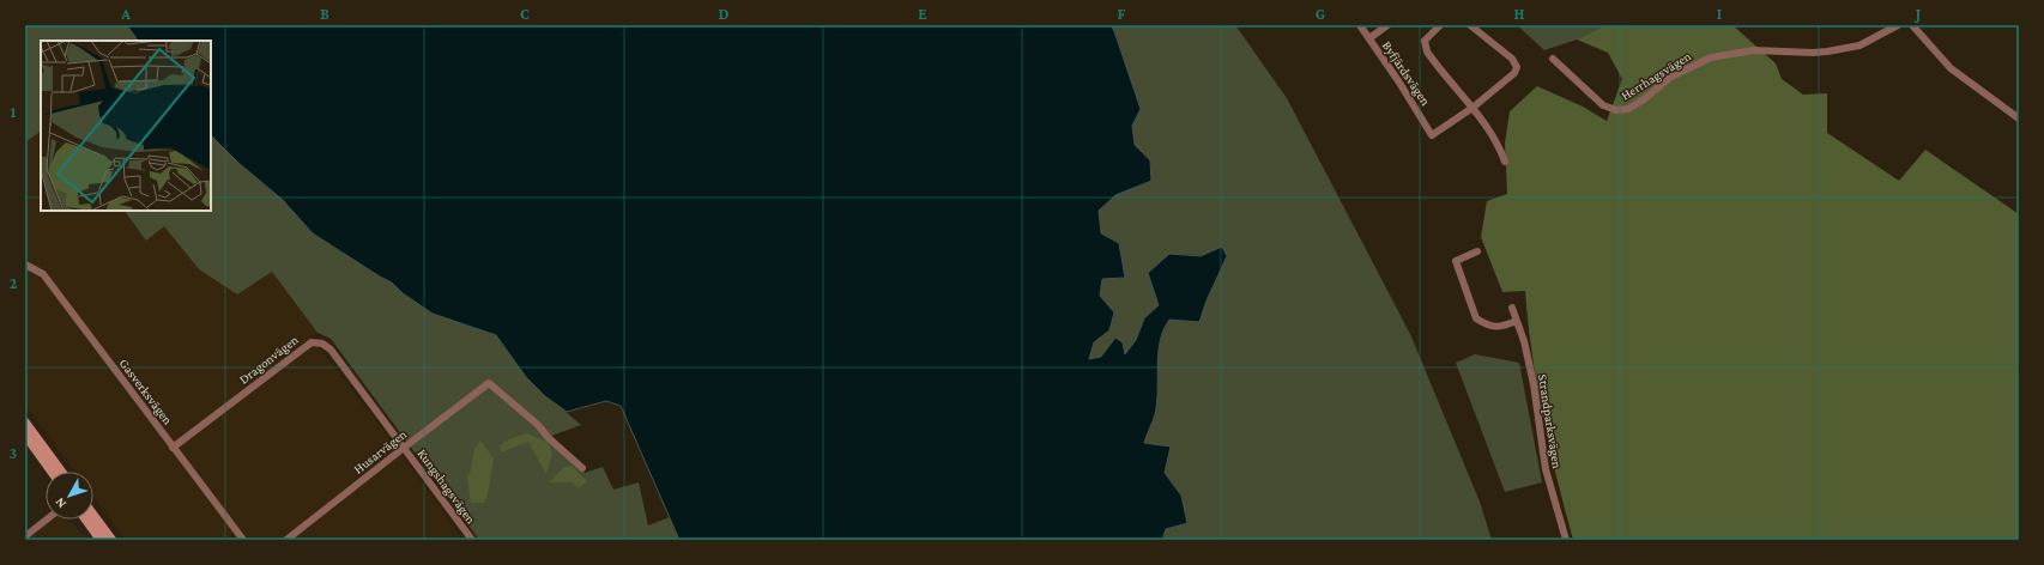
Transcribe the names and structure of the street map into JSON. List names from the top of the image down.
{
  "streets": {
    "street": [
      "Byfjärdsvägen",
      "Herrhagsvägen",
      "Dragonvägen",
      "Gasverksvägen",
      "Strandparksvägen",
      "Husarvägen",
      "Kungshagsvägen"
    ]
  },
  "crossings": [
    ["Dragonvägen", "Gasverksvägen"],
    ["Dragonvägen", "Husarvägen"],
    ["Dragonvägen", "Kungshagsvägen"],
    ["Husarvägen", "Kungshagsvägen"]
  ],
  "north": "bottom left",
  "grid": {
    "columns": [
      "A",
      "B",
      "C",
      "D",
      "E",
      "F",
      "G",
      "H",
      "I",
      "J"
    ],
    "rows": ["1", "2", "3"]
  }
}
